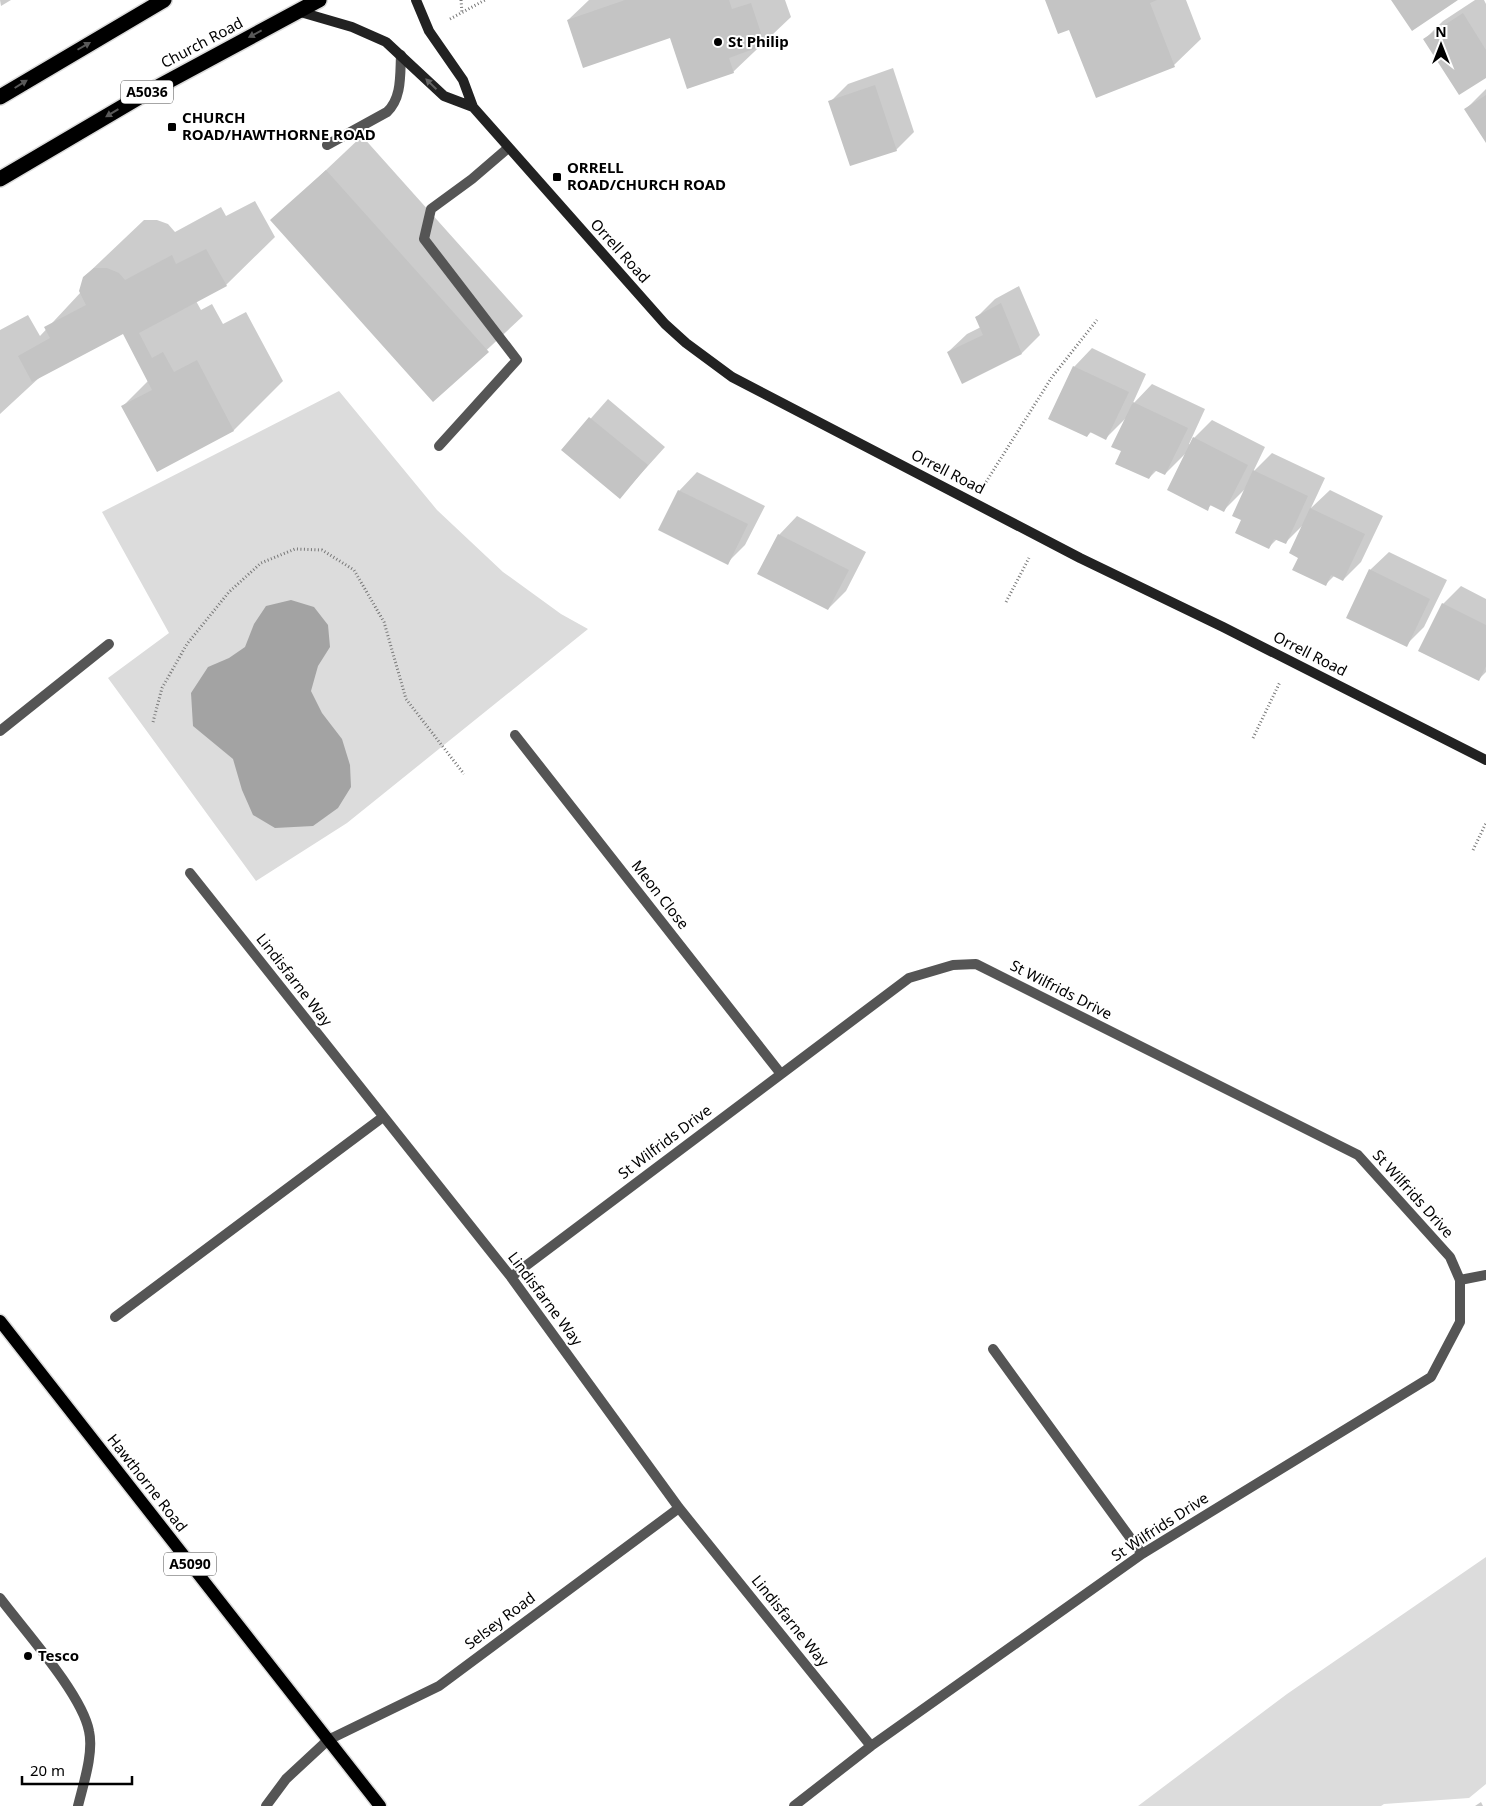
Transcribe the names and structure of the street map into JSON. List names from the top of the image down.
{
  "streets": {
    "highway": ["Church Road", "A5036"],
    "main road": ["Hawthorne Road", "A5090"],
    "street": [
      "Orrell Road",
      "Meon Close",
      "Lindisfarne Way",
      "St Wilfrids Drive",
      "Selsey Road"
    ]
  },
  "crossings": [
    ["Church Road", "Orrell Road"],
    ["Meon Close", "St Wilfrids Drive"],
    ["Lindisfarne Way", "St Wilfrids Drive"],
    ["Lindisfarne Way", "Selsey Road"],
    ["Hawthorne Road", "Selsey Road"]
  ],
  "places": {
    "other": ["St Philip", "Tesco"],
    "transit": ["CHURCH ROAD/HAWTHORNE ROAD", "ORRELL ROAD/CHURCH ROAD"]
  },
  "scale_bar": "20 m",
  "north": "top"
}
